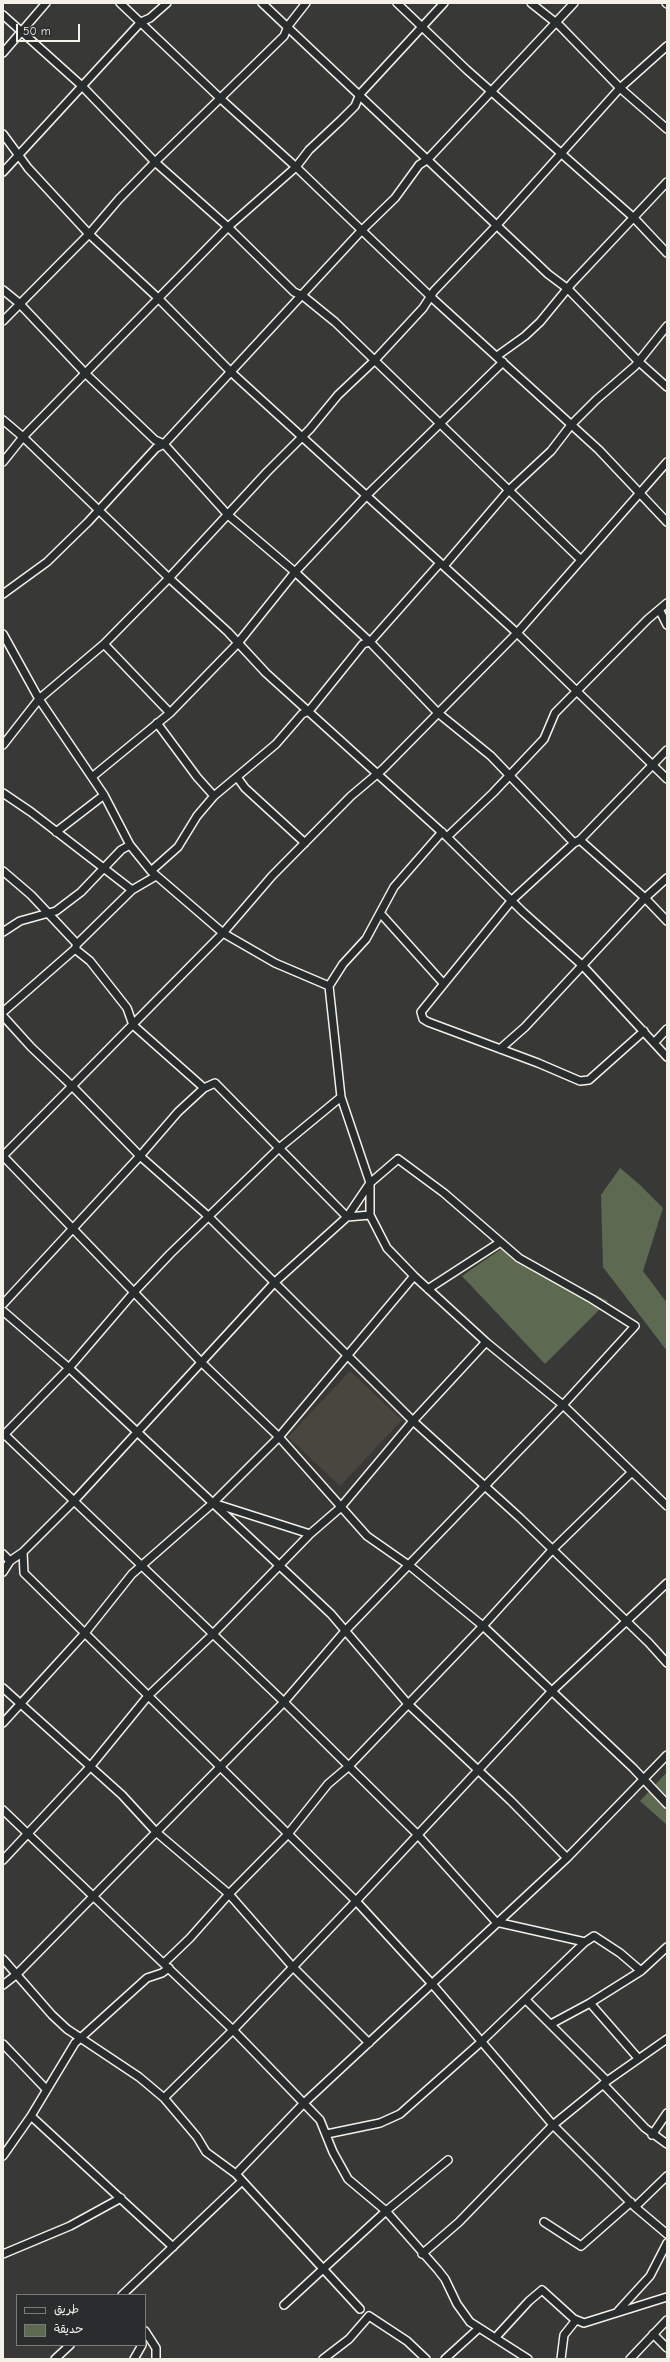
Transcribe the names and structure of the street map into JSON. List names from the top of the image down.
{
  "legend": ["طريق", "حديقة"],
  "scale_bar": "50 m"
}
